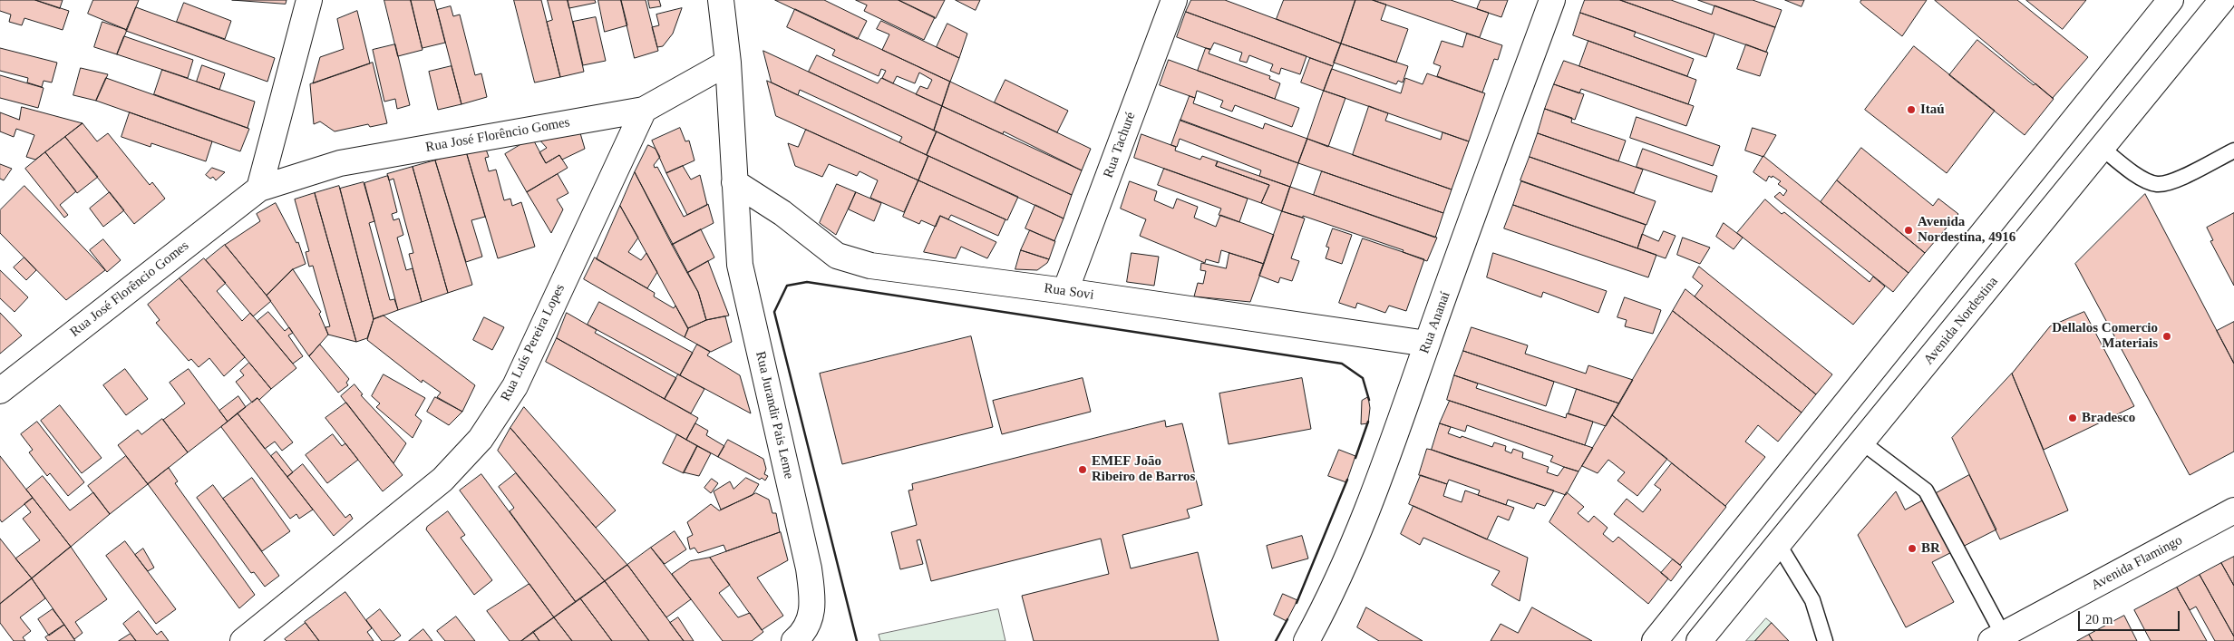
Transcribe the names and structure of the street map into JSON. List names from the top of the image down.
{
  "streets": {
    "street": [
      "Rua José Florêncio Gomes",
      "Rua Tachuré",
      "Rua Sovi",
      "Avenida Nordestina",
      "Rua Ananaí",
      "Rua Luís Pereira Lopes",
      "Rua Jurandir Pais Leme",
      "Avenida Flamingo"
    ]
  },
  "crossings": [
    ["Rua José Florêncio Gomes", "Rua Luís Pereira Lopes"],
    ["Rua José Florêncio Gomes", "Rua Jurandir Pais Leme"],
    ["Rua Tachuré", "Rua Sovi"],
    ["Rua Sovi", "Rua Ananaí"],
    ["Rua Sovi", "Rua Jurandir Pais Leme"]
  ],
  "places": [
    "Itaú",
    "Avenida Nordestina, 4916",
    "Dellalos Comercio Materiais",
    "Bradesco",
    "EMEF João Ribeiro de Barros",
    "BR"
  ],
  "scale_bar": "20 m"
}
